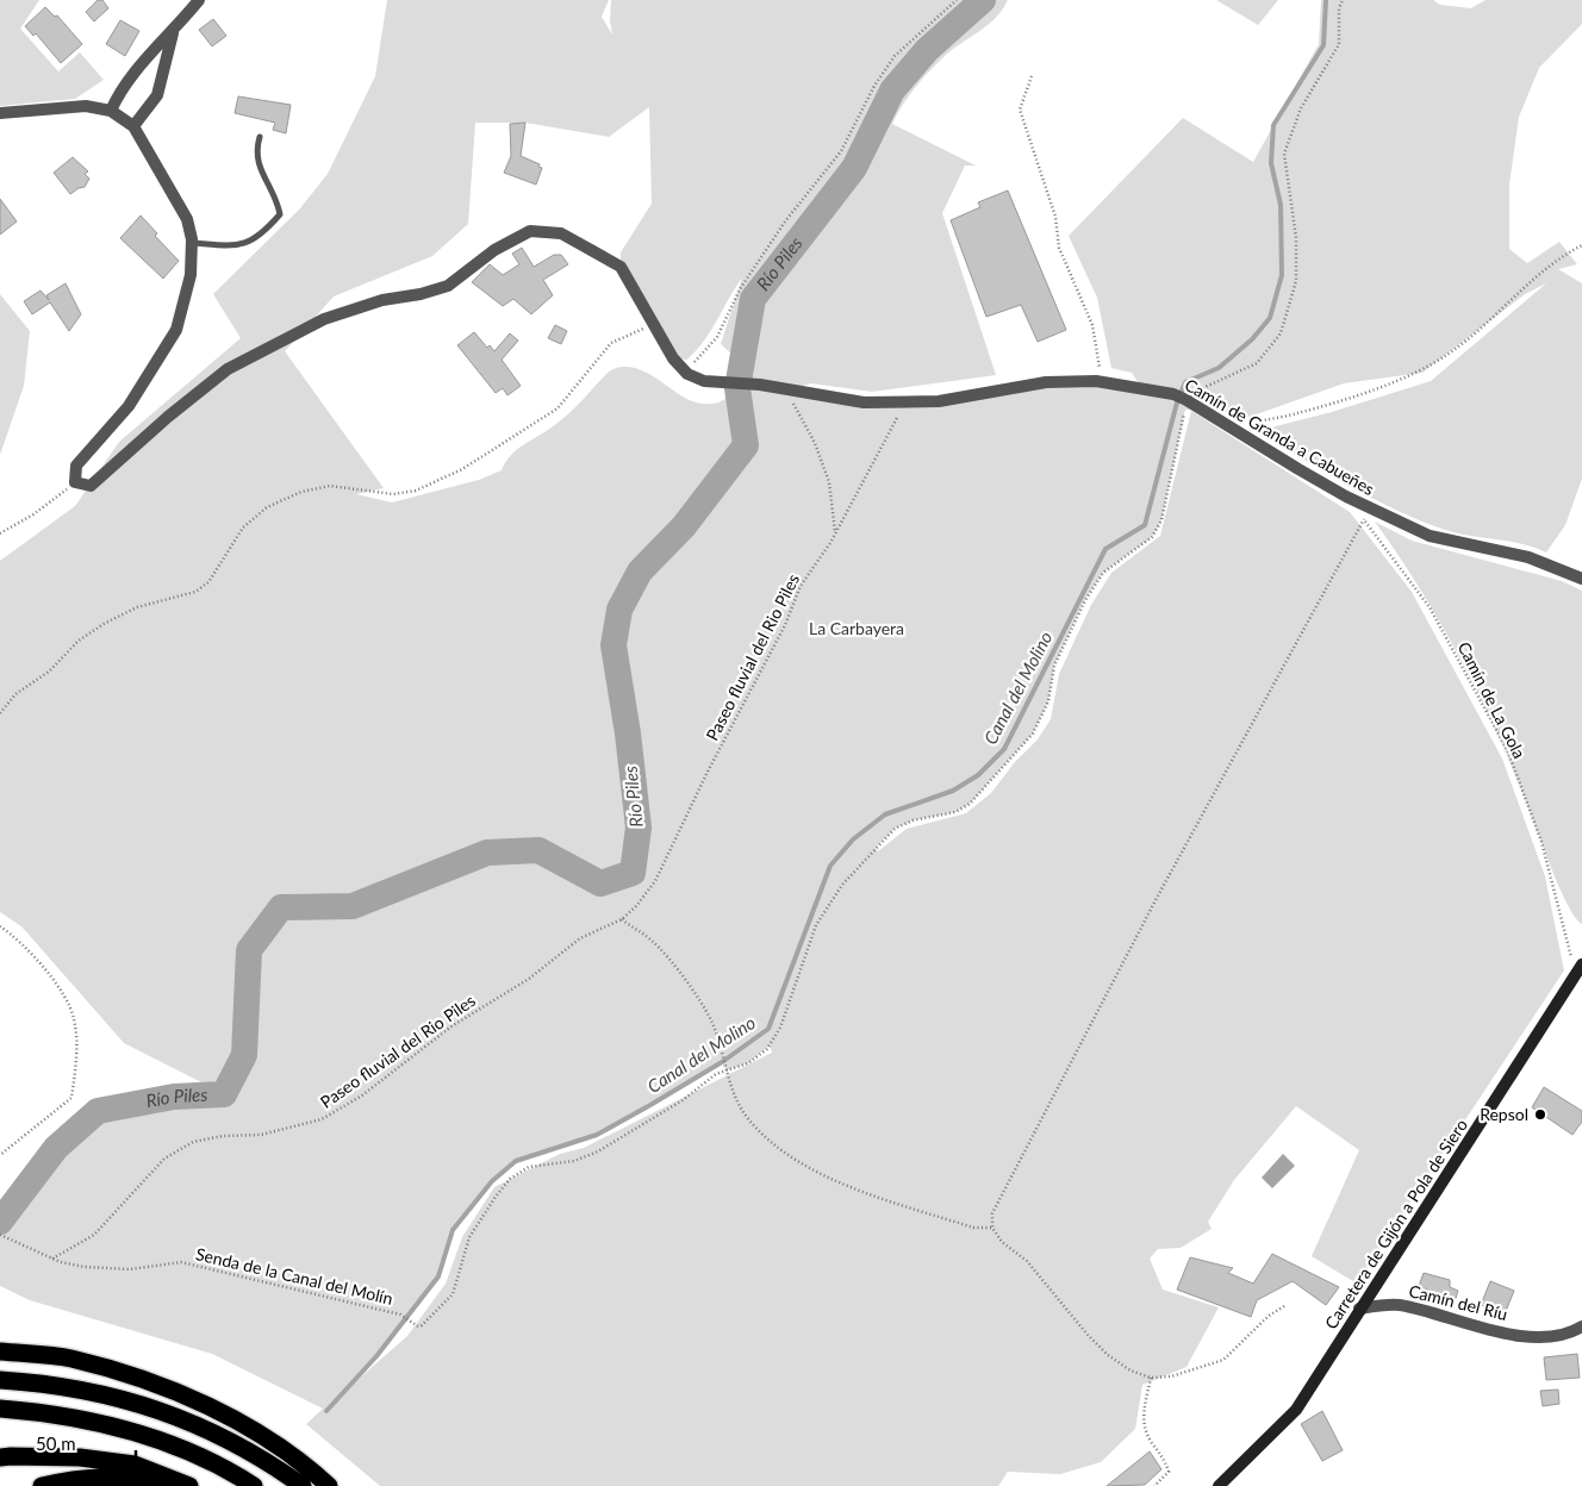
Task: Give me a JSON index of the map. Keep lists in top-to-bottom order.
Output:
{
  "streets": {
    "street": ["Camín de Granda a Cabueñes", "Carretera de Gijón a Pola de Siero", "Camín del Ríu"],
    "path": ["Paseo fluvial del Rio Piles", "Camín de La Gola", "Senda de la Canal del Molín"]
  },
  "crossings": [
    ["Camín de Granda a Cabueñes", "Paseo fluvial del Rio Piles"],
    ["Camín de Granda a Cabueñes", "Senda de la Canal del Molín"],
    ["Paseo fluvial del Rio Piles", "Senda de la Canal del Molín"],
    ["Camín de La Gola", "Carretera de Gijón a Pola de Siero"],
    ["Carretera de Gijón a Pola de Siero", "Camín del Ríu"]
  ],
  "water": ["Río Piles", "Canal del Molino"],
  "parks": ["La Carbayera"],
  "places": ["Repsol"],
  "scale_bar": "50 m"
}
